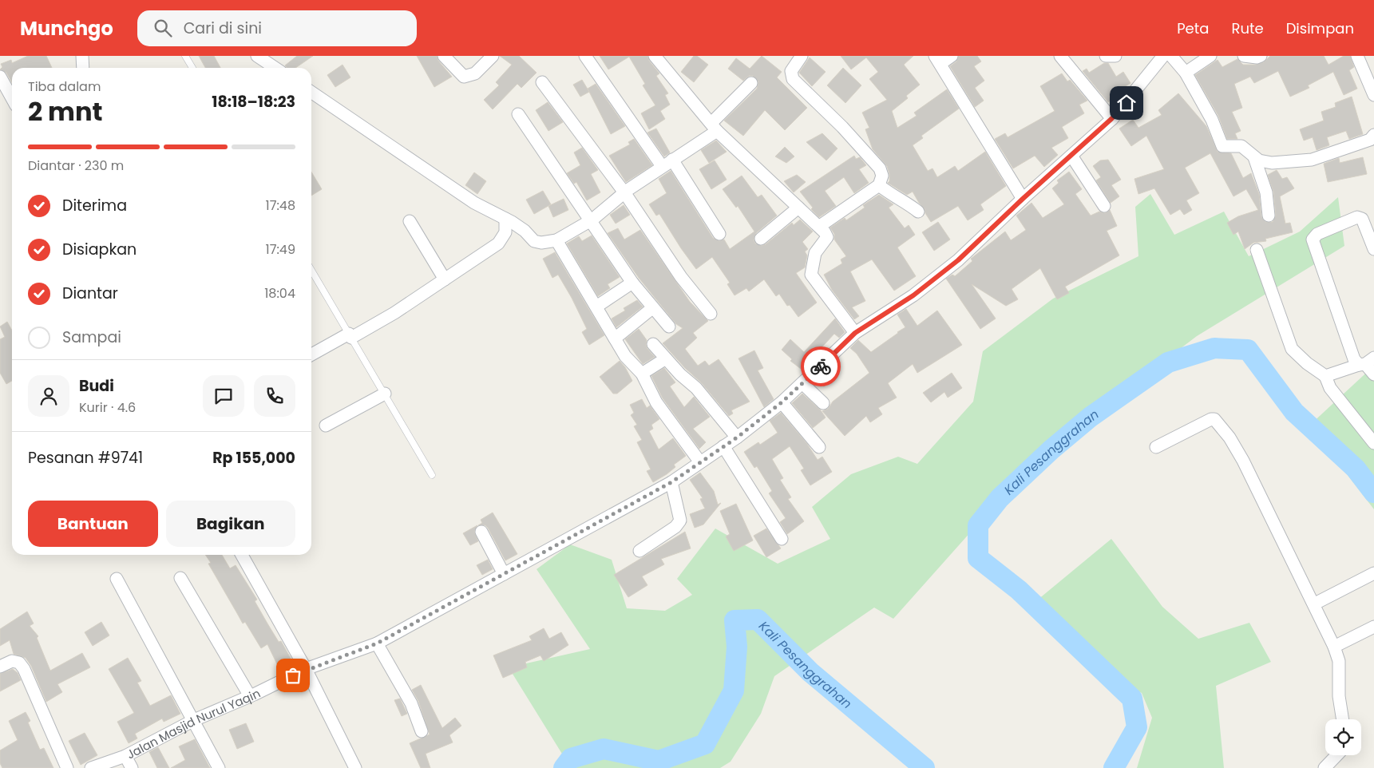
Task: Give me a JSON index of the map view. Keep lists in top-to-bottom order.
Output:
{
  "streets": {
    "street": ["Jalan Masjid Nurul Yaqin"]
  },
  "water": ["Kali Pesanggrahan"],
  "page": {
    "header": "Munchgo",
    "search": "Cari di sini",
    "nav": ["Peta", "Rute", "Disimpan"],
    "heading": ["2 mnt", "Tiba dalam", "18:18–18:23"],
    "panel": [
      "Budi",
      "Kurir · 4.6",
      "Pesanan #9741",
      "Rp 155,000"
    ],
    "bar": "Diantar · 230 m",
    "list": [
      ["Diterima", "17:48"],
      ["Disiapkan", "17:49"],
      ["Diantar", "18:04"],
      "Sampai"
    ],
    "buttons": ["Bantuan", "Bagikan"]
  }
}
